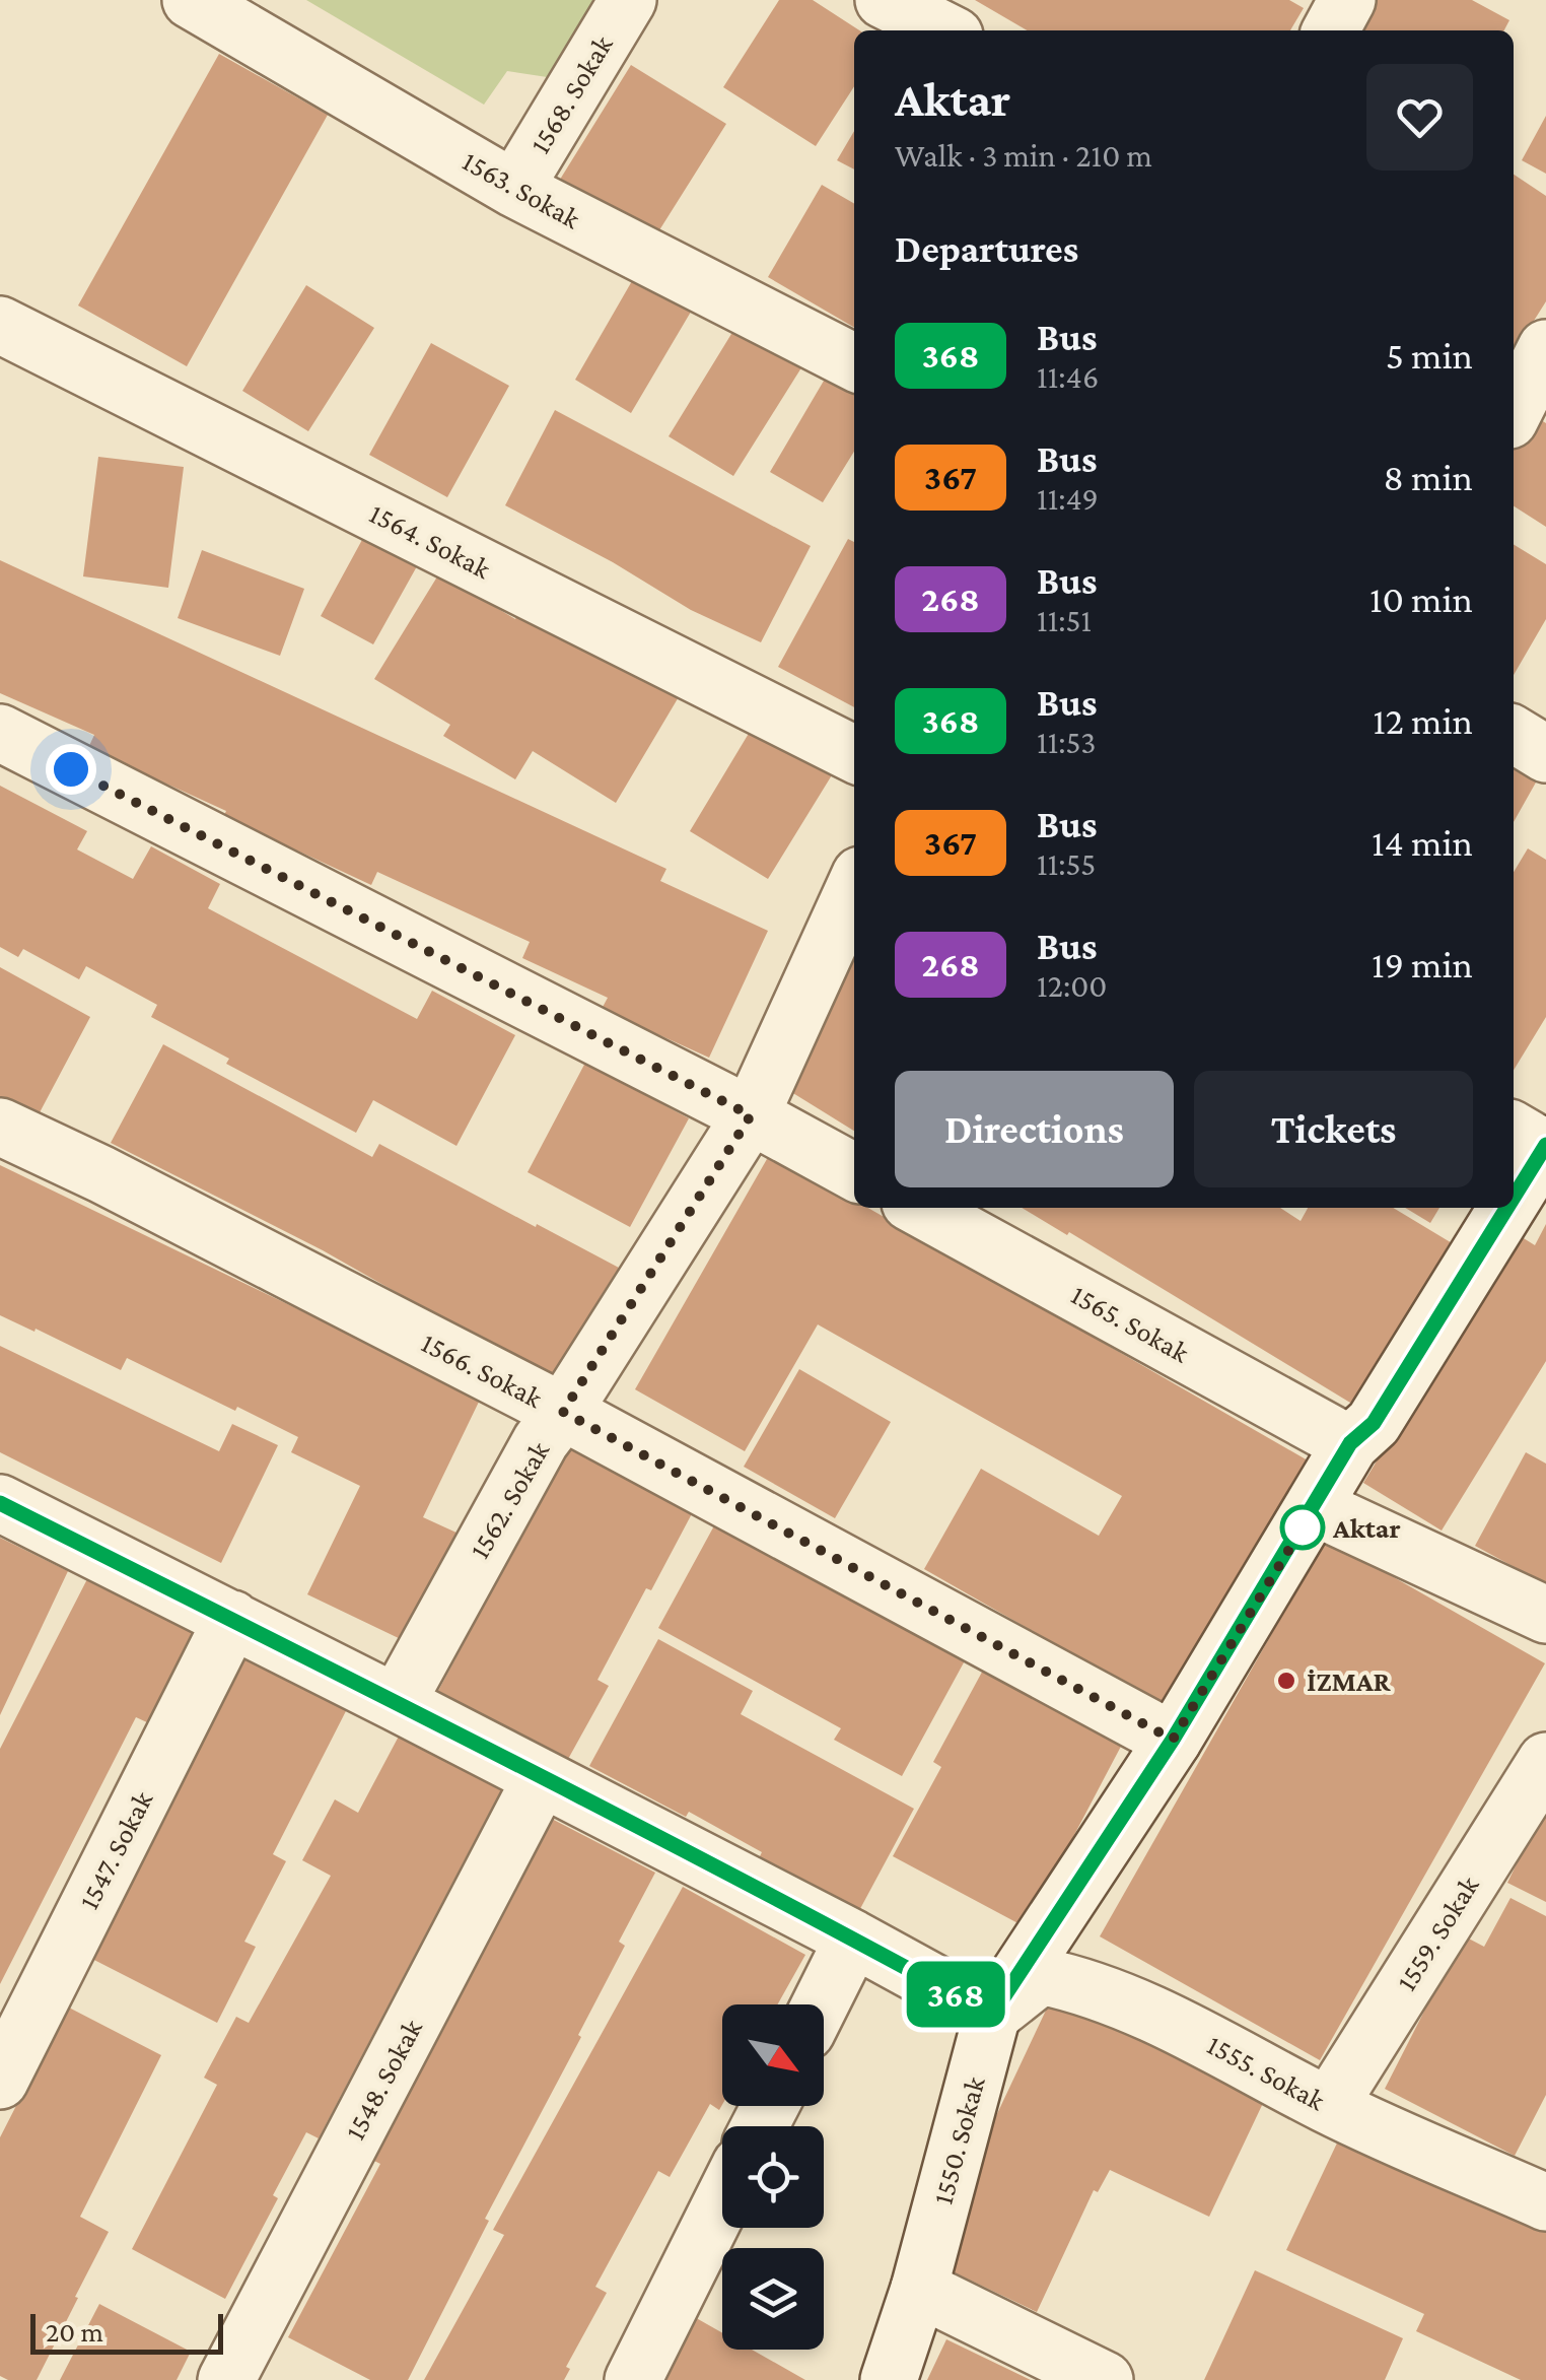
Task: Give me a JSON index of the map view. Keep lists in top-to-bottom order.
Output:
{
  "streets": {
    "street": [
      "1568. Sokak",
      "1563. Sokak",
      "1564. Sokak",
      "1565. Sokak",
      "1566. Sokak",
      "1562. Sokak",
      "1547. Sokak",
      "1559. Sokak",
      "1555. Sokak",
      "1548. Sokak",
      "1550. Sokak"
    ]
  },
  "crossings": [
    ["1568. Sokak", "1563. Sokak"],
    ["1565. Sokak", "1550. Sokak"],
    ["1566. Sokak", "1562. Sokak"],
    ["1566. Sokak", "1550. Sokak"],
    ["1559. Sokak", "1555. Sokak"],
    ["1555. Sokak", "1550. Sokak"]
  ],
  "places": ["Aktar", "İZMAR"],
  "lines": ["bus line 368"],
  "scale_bar": "20 m",
  "north": "bottom right",
  "page": {
    "on_map": "368",
    "heading": [
      ["Aktar", "Walk · 3 min · 210 m"],
      "Departures"
    ],
    "list": [
      {
        "mark": "368",
        "name": "Bus",
        "note": "11:46",
        "value": "5 min"
      },
      {
        "mark": "367",
        "name": "Bus",
        "note": "11:49",
        "value": "8 min"
      },
      {
        "mark": "268",
        "name": "Bus",
        "note": "11:51",
        "value": "10 min"
      },
      {
        "mark": "368",
        "name": "Bus",
        "note": "11:53",
        "value": "12 min"
      },
      {
        "mark": "367",
        "name": "Bus",
        "note": "11:55",
        "value": "14 min"
      },
      {
        "mark": "268",
        "name": "Bus",
        "note": "12:00",
        "value": "19 min"
      }
    ],
    "buttons": ["Directions", "Tickets"],
    "scale": "20 m"
  }
}
